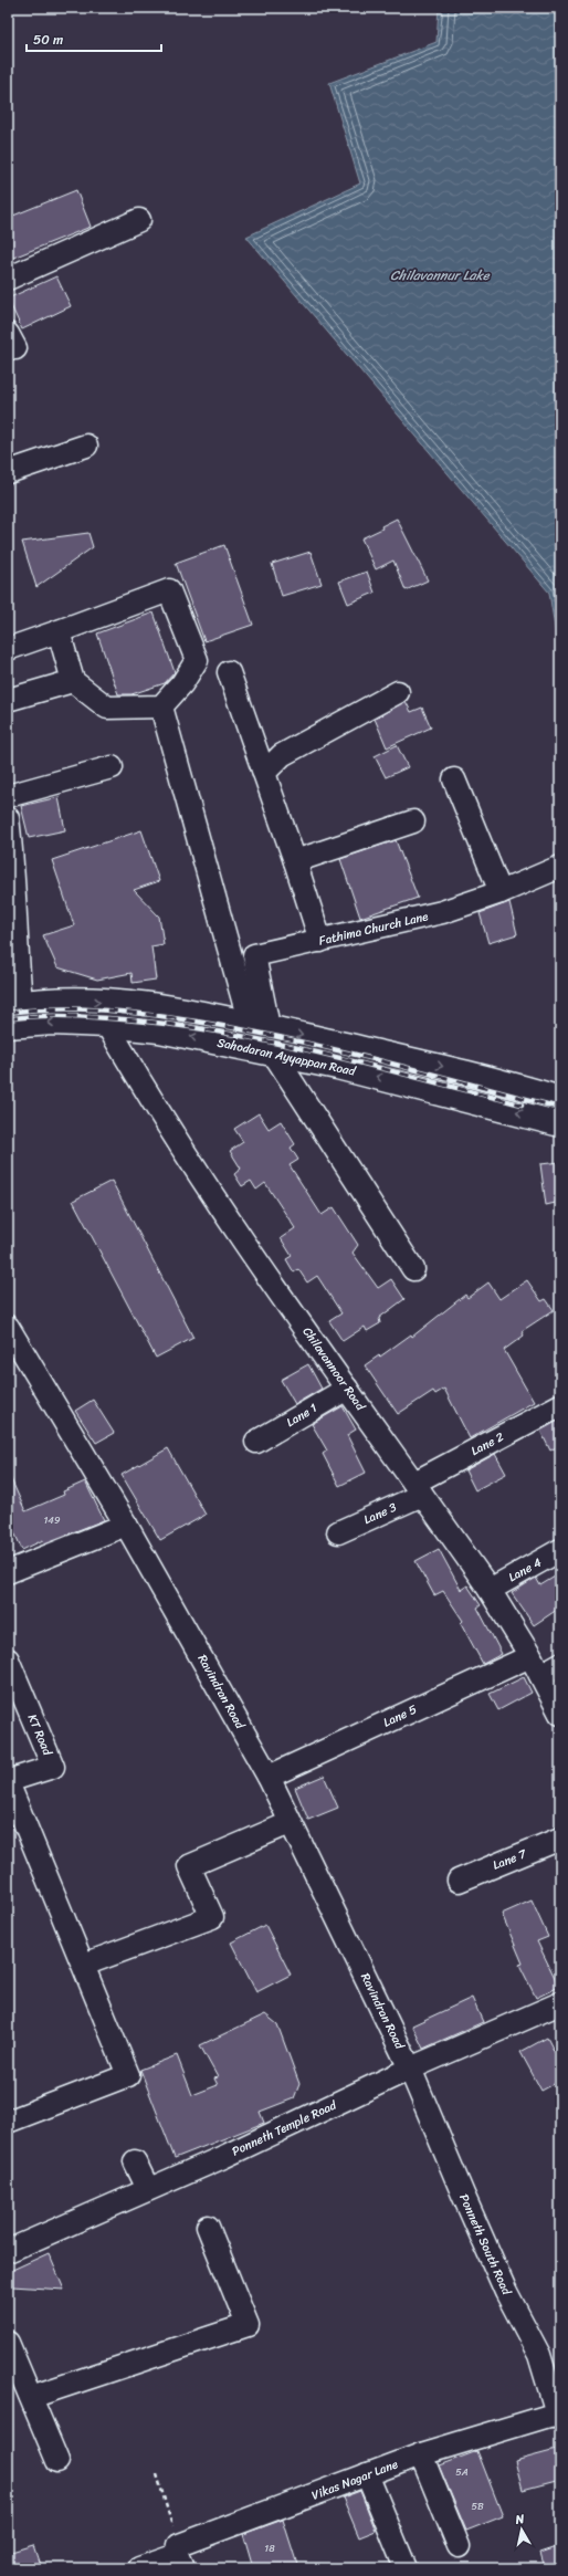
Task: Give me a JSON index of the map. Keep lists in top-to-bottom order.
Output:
{
  "streets": {
    "main road": ["Sahodaran Ayyappan Road"],
    "street": [
      "Fathima Church Lane",
      "Chilavannoor Road",
      "Lane 1",
      "Lane 2",
      "Lane 3",
      "Lane 4",
      "Ravindran Road",
      "Lane 5",
      "KT Road",
      "Lane 7",
      "Ponneth Temple Road",
      "Ponneth South Road",
      "Vikas Nagar Lane"
    ]
  },
  "crossings": [
    ["Fathima Church Lane", "Sahodaran Ayyappan Road"],
    ["Sahodaran Ayyappan Road", "Chilavannoor Road"],
    ["Chilavannoor Road", "Lane 1"],
    ["Chilavannoor Road", "Lane 2"],
    ["Chilavannoor Road", "Lane 3"],
    ["Chilavannoor Road", "Lane 4"],
    ["Chilavannoor Road", "Lane 5"],
    ["Lane 2", "Lane 3"],
    ["Ravindran Road", "Lane 5"],
    ["Ravindran Road", "Ponneth Temple Road"],
    ["Ravindran Road", "Ponneth South Road"],
    ["Ponneth Temple Road", "Ponneth South Road"],
    ["Ponneth South Road", "Vikas Nagar Lane"]
  ],
  "water": ["Chilavannur Lake"],
  "house_numbers": [
    "149",
    "5A",
    "5B",
    "18"
  ],
  "scale_bar": "50 m",
  "north": "top"
}
